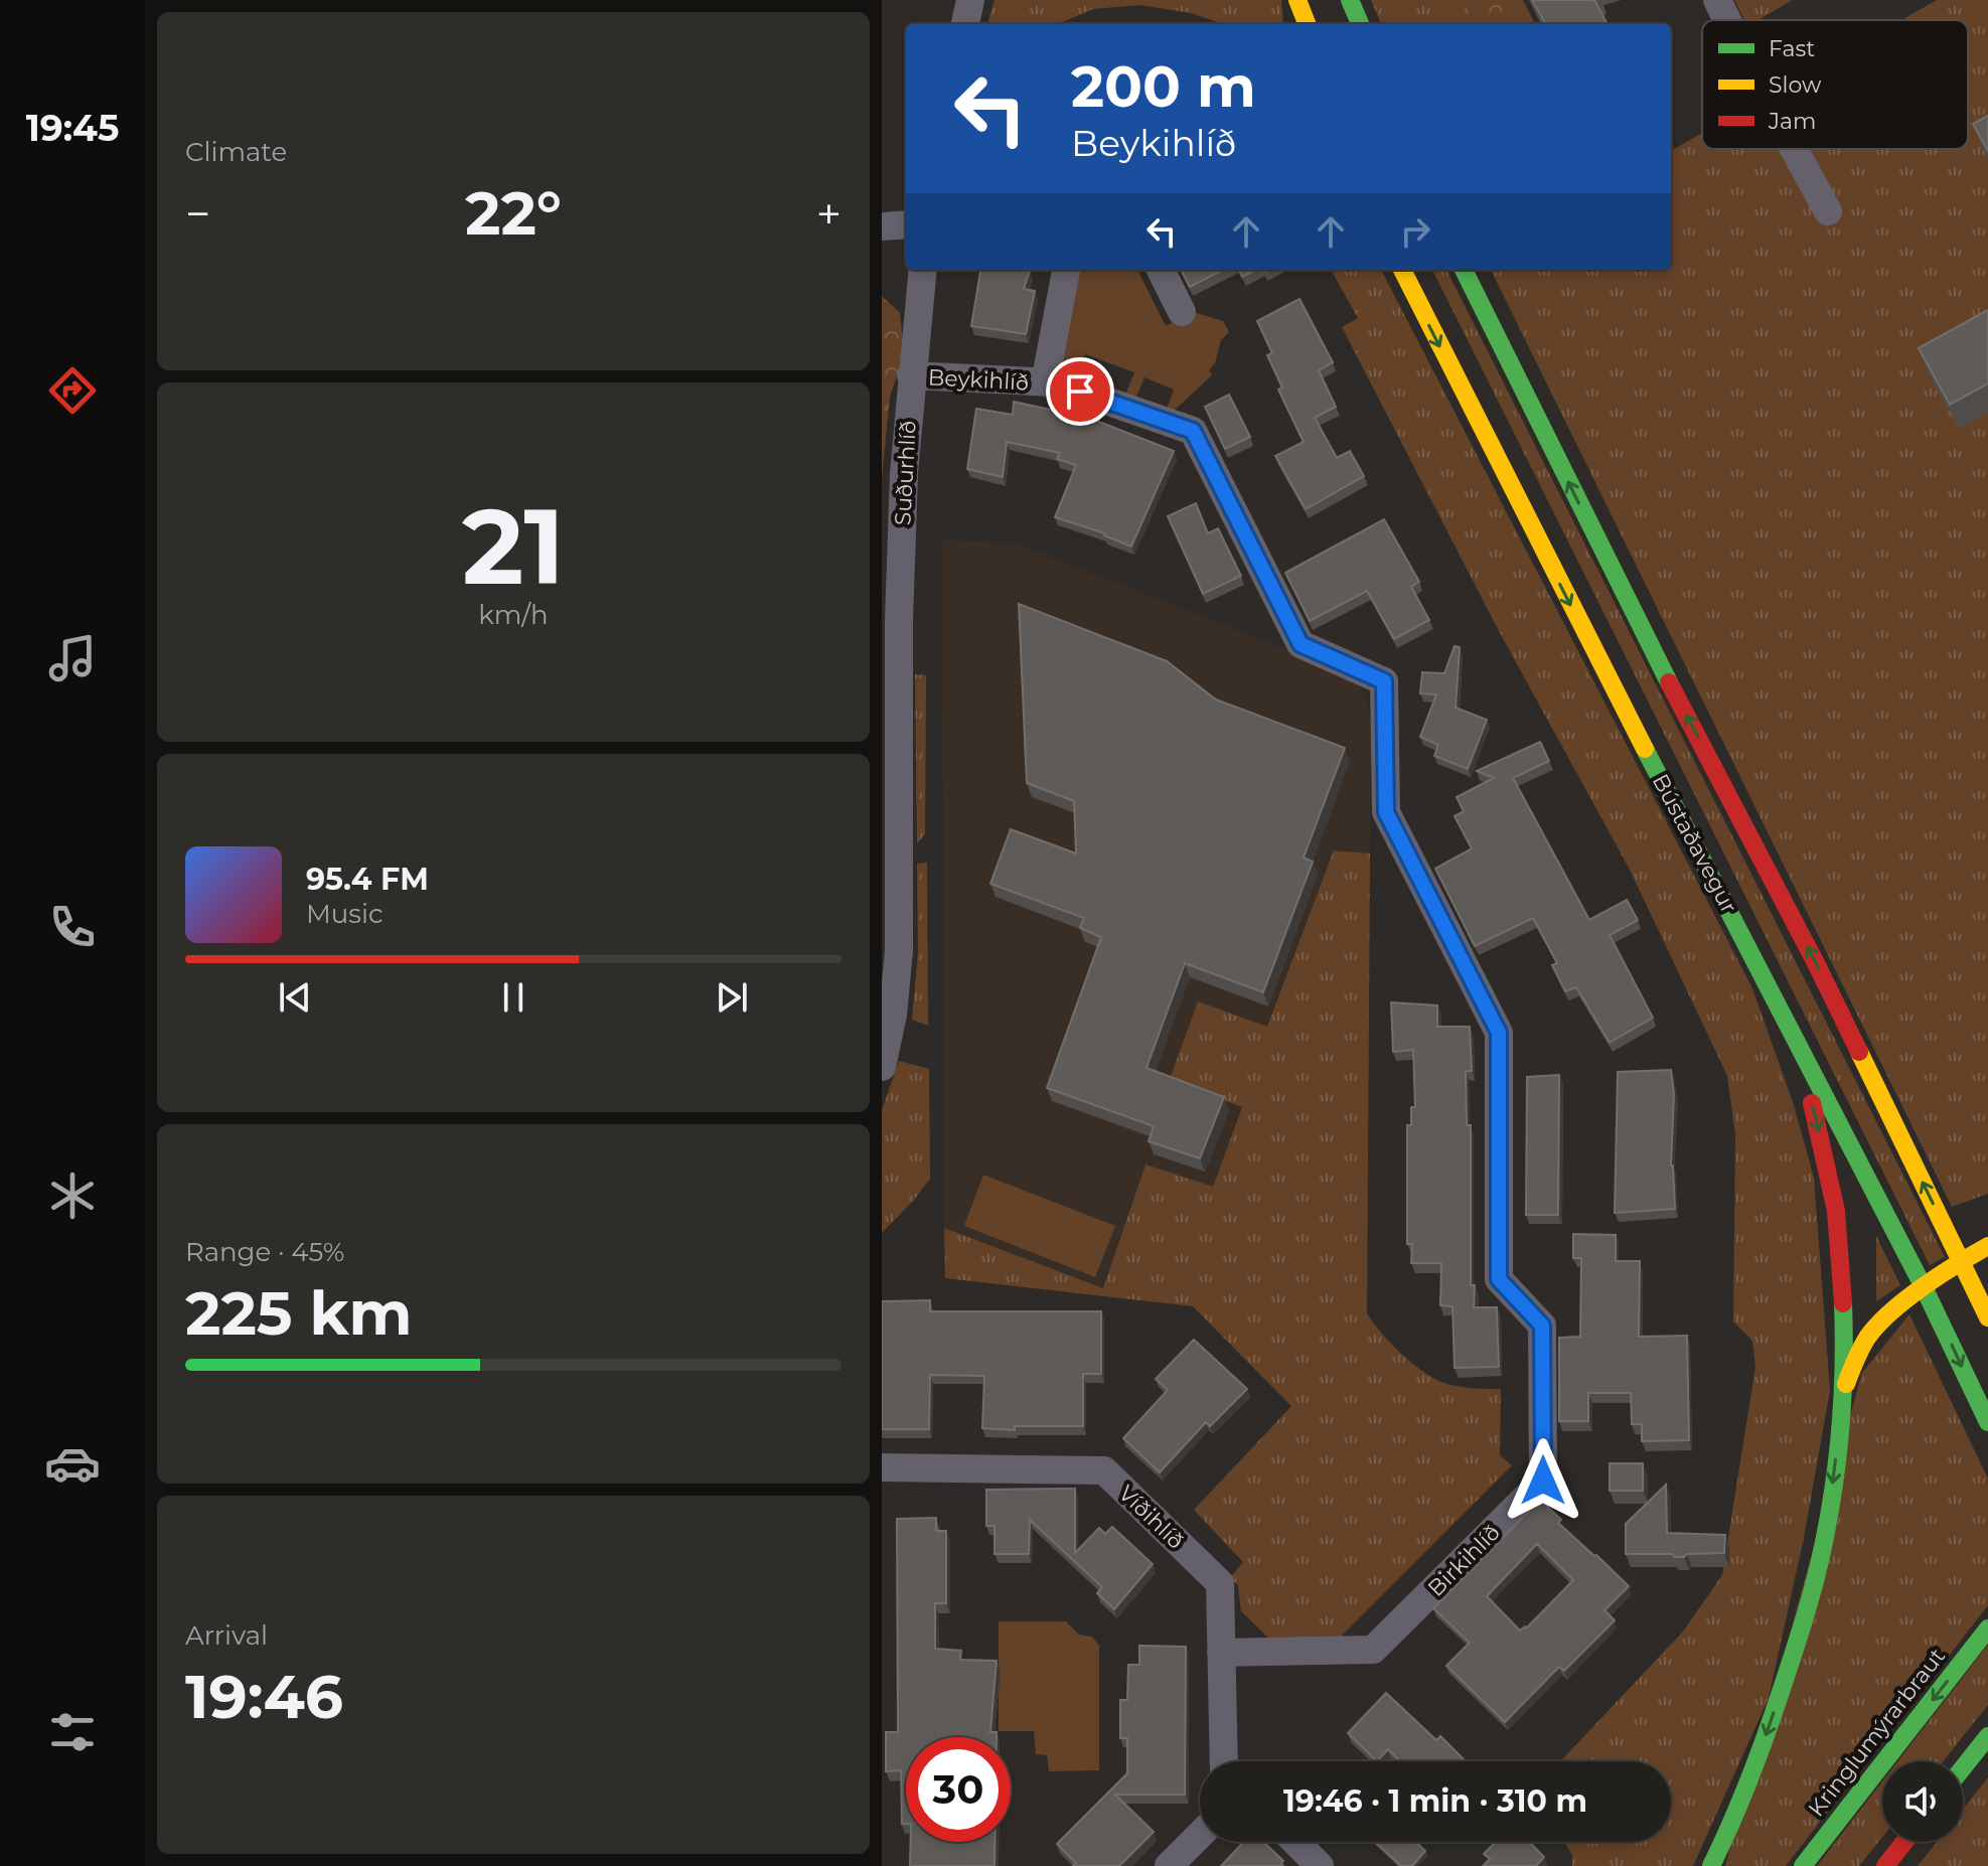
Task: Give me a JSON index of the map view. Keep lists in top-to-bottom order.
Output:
{
  "streets": {
    "main road": ["Bústaðavegur", "Kringlumýrarbraut"],
    "street": [
      "Beykihlíð",
      "Suðurhlíð",
      "Víðihlíð",
      "Birkihlíð"
    ]
  },
  "crossings": [
    ["Beykihlíð", "Suðurhlíð"],
    ["Beykihlíð", "Birkihlíð"],
    ["Víðihlíð", "Birkihlíð"]
  ],
  "legend": ["Fast", "Slow", "Jam"],
  "page": {
    "tabs": "19:45",
    "tile": [
      "Climate",
      ["21", "km/h"],
      ["Range · 45%", "225 km"],
      ["Arrival", "19:46"]
    ],
    "turn": ["200 m", "Beykihlíð"],
    "heat": ["−", "22°", "+"],
    "song": ["95.4 FM", "Music"],
    "limit": "30",
    "trip": "19:46 · 1 min · 310 m"
  }
}
